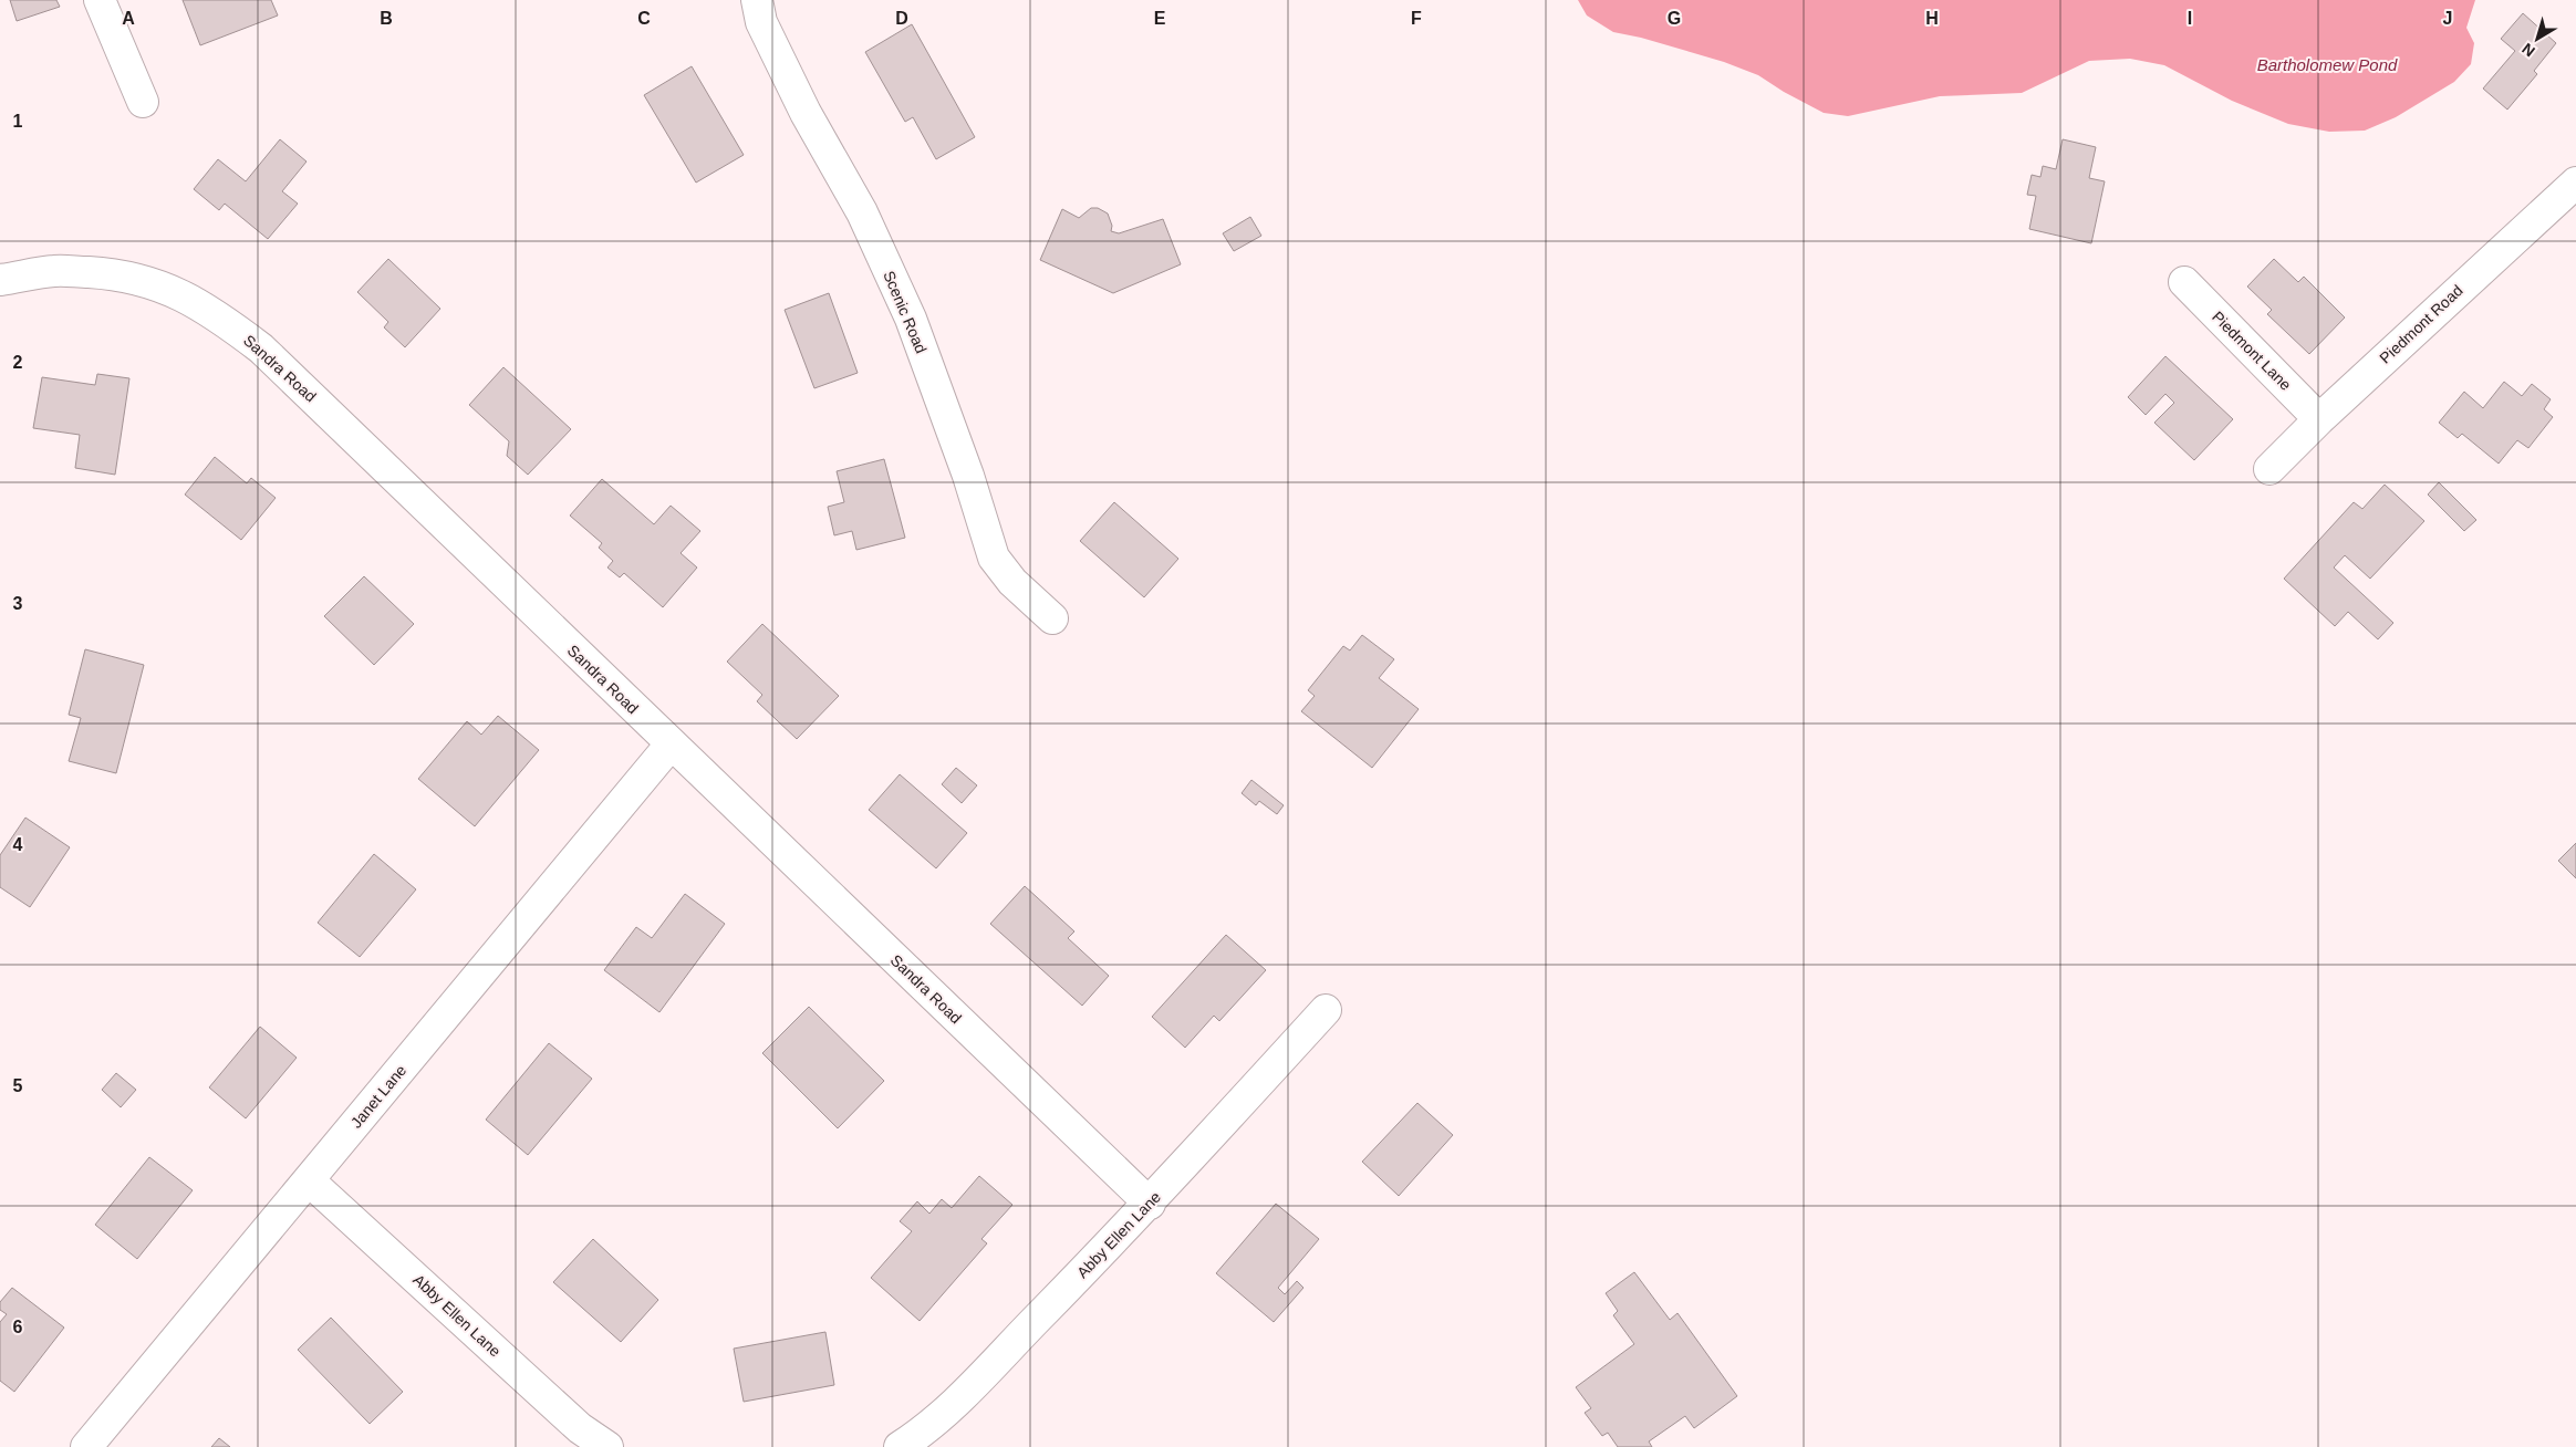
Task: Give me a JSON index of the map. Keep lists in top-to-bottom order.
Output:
{
  "streets": {
    "street": [
      "Scenic Road",
      "Piedmont Road",
      "Piedmont Lane",
      "Sandra Road",
      "Janet Lane",
      "Abby Ellen Lane"
    ]
  },
  "crossings": [
    ["Piedmont Road", "Piedmont Lane"],
    ["Sandra Road", "Janet Lane"],
    ["Sandra Road", "Abby Ellen Lane"],
    ["Janet Lane", "Abby Ellen Lane"]
  ],
  "water": ["Bartholomew Pond"],
  "north": "bottom left",
  "grid": {
    "columns": [
      "A",
      "B",
      "C",
      "D",
      "E",
      "F",
      "G",
      "H",
      "I",
      "J"
    ],
    "rows": [
      "1",
      "2",
      "3",
      "4",
      "5",
      "6"
    ]
  }
}
